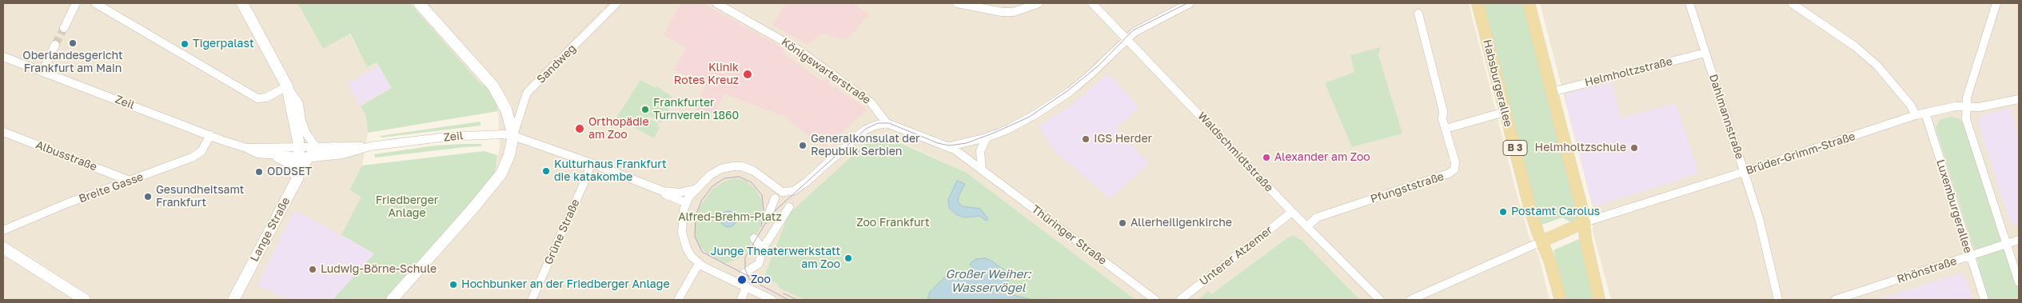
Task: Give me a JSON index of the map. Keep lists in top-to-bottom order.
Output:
{
  "streets": {
    "main road": ["Habsburgerallee", "B 3", "Lange Straße"],
    "street": [
      "Sandweg",
      "Königswarterstraße",
      "Helmholtzstraße",
      "Zeil",
      "Dahlmannstraße",
      "Waldschmidtstraße",
      "Brüder-Grimm-Straße",
      "Albusstraße",
      "Breite Gasse",
      "Pfungststraße",
      "Luxemburgerallee",
      "Grüne Straße",
      "Thüringer Straße",
      "Unterer Atzemer",
      "Rhönstraße"
    ]
  },
  "crossings": [
    ["Sandweg", "Zeil"],
    ["Königswarterstraße", "Thüringer Straße"],
    ["Helmholtzstraße", "Dahlmannstraße"],
    ["Zeil", "Breite Gasse"],
    ["Zeil", "Lange Straße"],
    ["Zeil", "Grüne Straße"],
    ["Dahlmannstraße", "Brüder-Grimm-Straße"],
    ["Waldschmidtstraße", "Pfungststraße"],
    ["Waldschmidtstraße", "Unterer Atzemer"],
    ["Brüder-Grimm-Straße", "Luxemburgerallee"],
    ["Albusstraße", "Breite Gasse"],
    ["Luxemburgerallee", "Rhönstraße"]
  ],
  "water": ["Großer Weiher: Wasservögel"],
  "parks": ["Friedberger Anlage", "Alfred-Brehm-Platz", "Zoo Frankfurt"],
  "places": [
    "Oberlandesgericht Frankfurt am Main",
    "Tigerpalast",
    "Klinik Rotes Kreuz",
    "Frankfurter Turnverein 1860",
    "Orthopädie am Zoo",
    "IGS Herder",
    "Generalkonsulat der Republik Serbien",
    "Helmholtzschule",
    "Alexander am Zoo",
    "Kulturhaus Frankfurt die katakombe",
    "ODDSET",
    "Gesundheitsamt Frankfurt",
    "Postamt Carolus",
    "Allerheiligenkirche",
    "Junge Theaterwerkstatt am Zoo",
    "Ludwig-Börne-Schule",
    "Zoo",
    "Hochbunker an der Friedberger Anlage"
  ]
}
